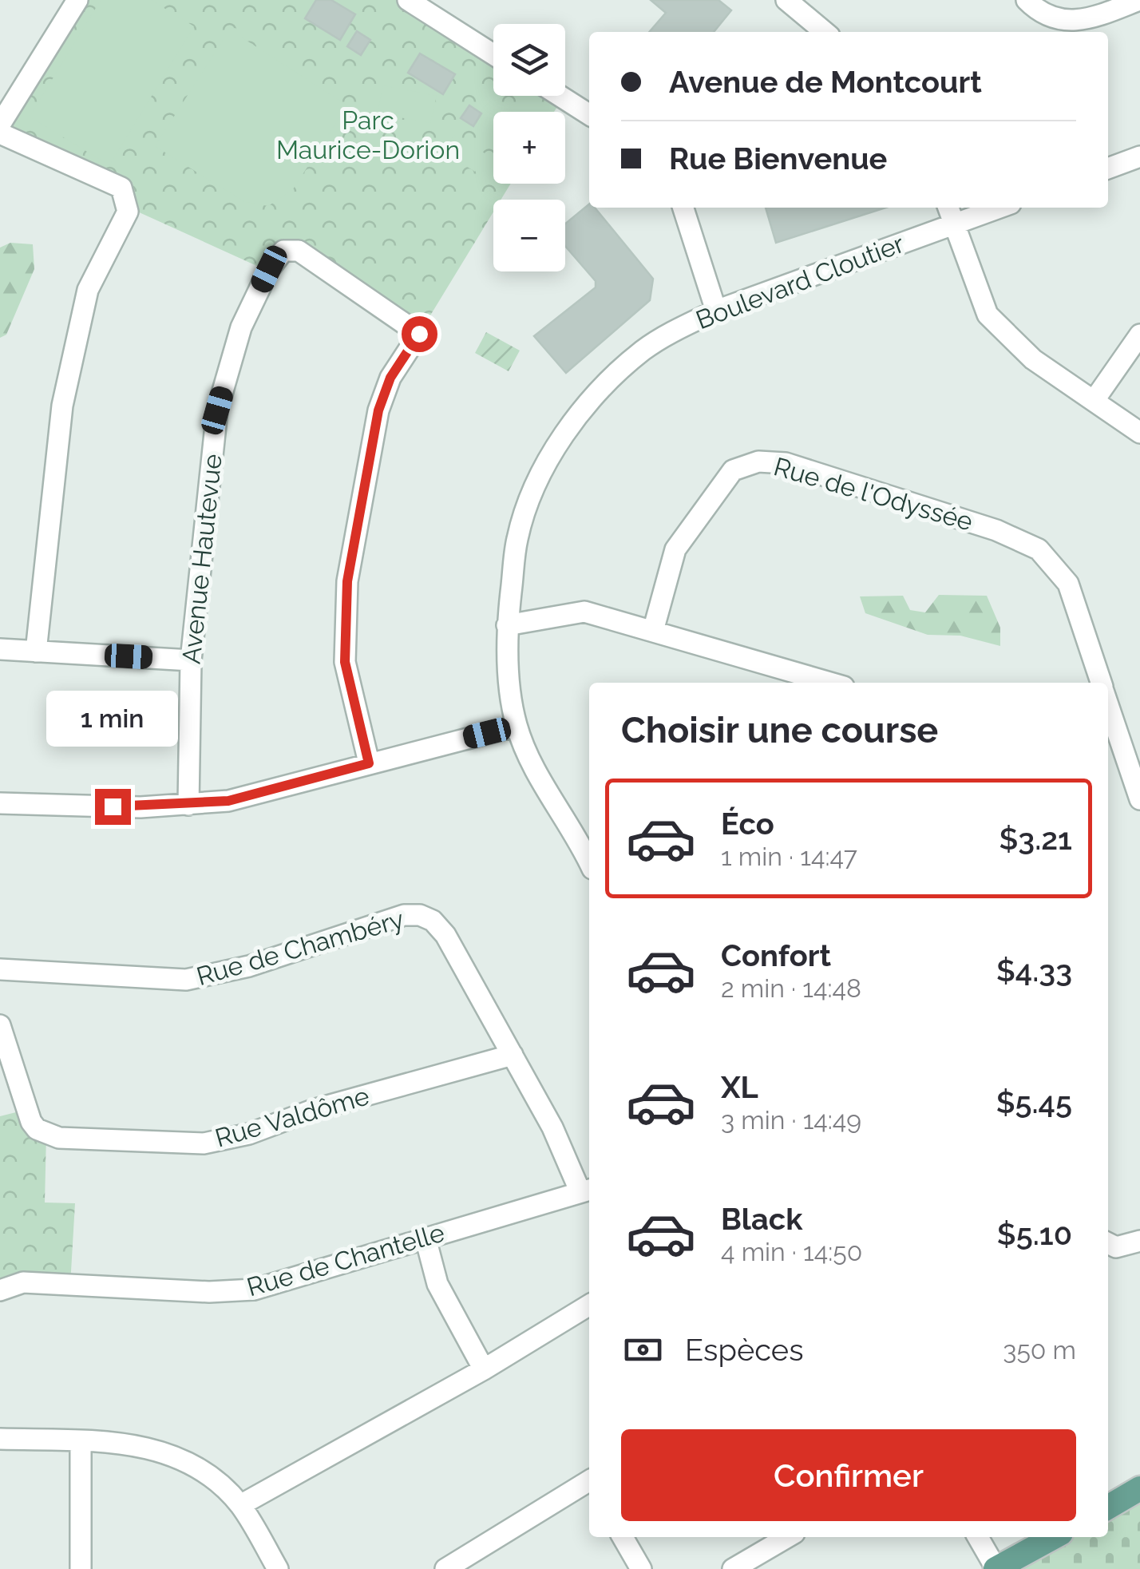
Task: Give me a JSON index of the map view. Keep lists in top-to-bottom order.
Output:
{
  "streets": {
    "street": [
      "Boulevard Cloutier",
      "Rue de l'Odyssée",
      "Avenue Hautevue",
      "Rue de Chambéry",
      "Rue Valdôme",
      "Rue de Chantelle"
    ]
  },
  "crossings": [
    ["Rue de Chambéry", "Rue Valdôme"],
    ["Rue de Chambéry", "Rue de Chantelle"]
  ],
  "parks": ["Parc Maurice-Dorion"],
  "page": {
    "map_buttons": ["+", "−"],
    "banner": ["Avenue de Montcourt", "Rue Bienvenue"],
    "heading": "Choisir une course",
    "bubble": "1 min",
    "list": [
      {
        "name": "Éco",
        "note": "1 min · 14:47",
        "value": "$3.21"
      },
      {
        "name": "Confort",
        "note": "2 min · 14:48",
        "value": "$4.33"
      },
      {
        "name": "XL",
        "note": "3 min · 14:49",
        "value": "$5.45"
      },
      {
        "name": "Black",
        "note": "4 min · 14:50",
        "value": "$5.10"
      }
    ],
    "pay": ["Espèces", "350 m"],
    "buttons": "Confirmer"
  }
}
